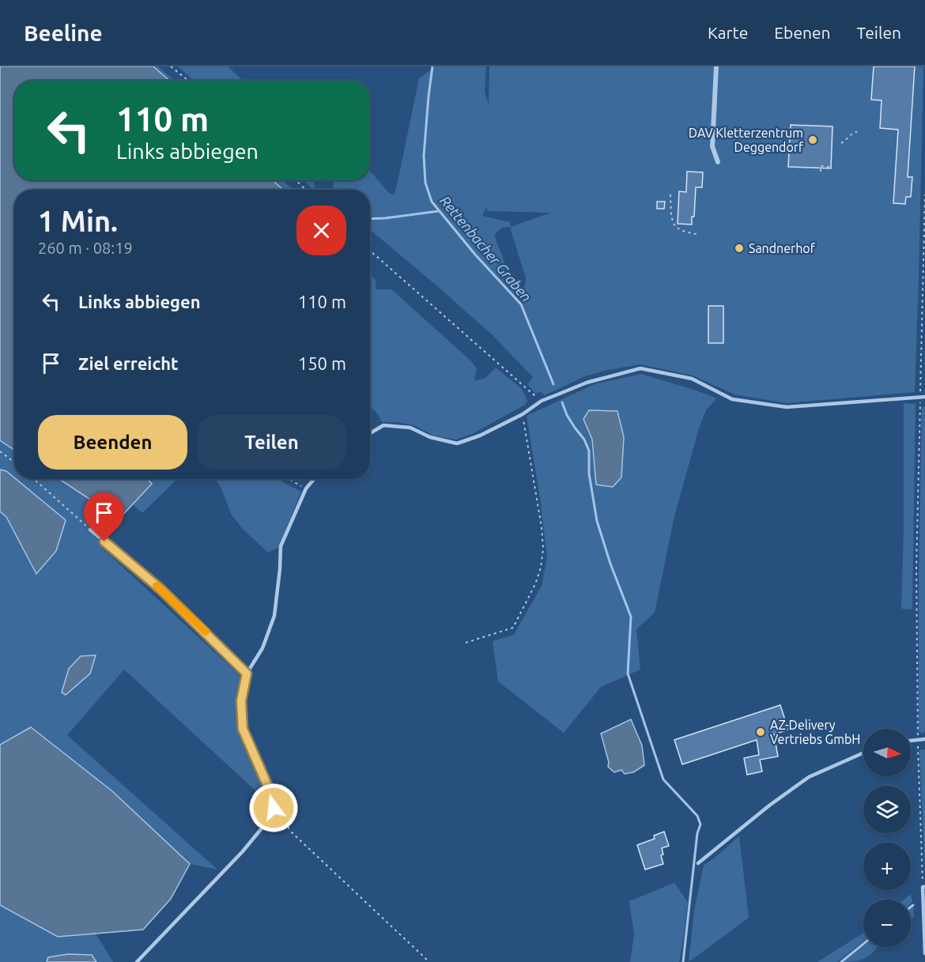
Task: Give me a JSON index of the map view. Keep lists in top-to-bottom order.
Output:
{
  "water": ["Rettenbacher Graben"],
  "places": ["DAV Kletterzentrum Deggendorf", "Sandnerhof", "AZ-Delivery Vertriebs GmbH"],
  "north": "right",
  "page": {
    "header": "Beeline",
    "nav": ["Karte", "Ebenen", "Teilen"],
    "turn": ["110 m", "Links abbiegen"],
    "heading": ["1 Min.", "260 m · 08:19"],
    "list": [
      {
        "name": "Links abbiegen",
        "value": "110 m"
      },
      {
        "name": "Ziel erreicht",
        "value": "150 m"
      }
    ],
    "buttons": ["Beenden", "Teilen"],
    "map_buttons": ["+", "−"]
  }
}
